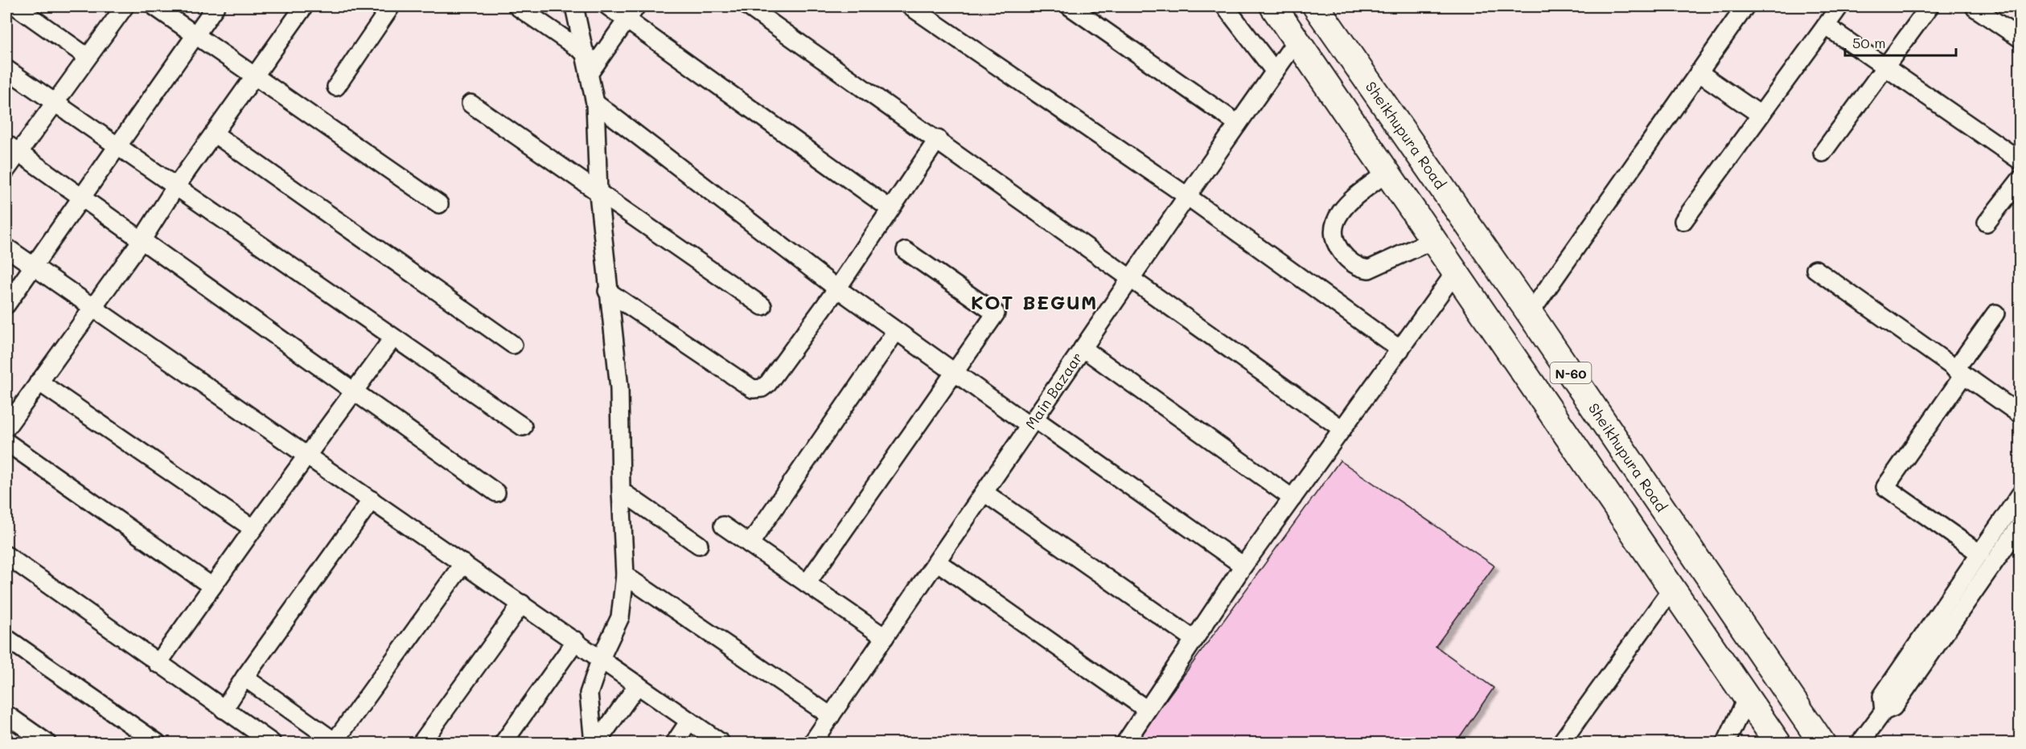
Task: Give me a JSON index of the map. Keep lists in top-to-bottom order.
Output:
{
  "streets": {
    "highway": ["Sheikhupura Road", "N-60"],
    "street": ["Main Bazaar"]
  },
  "crossings": [
    ["N-60", "Main Bazaar"]
  ],
  "districts": ["KOT BEGUM"],
  "scale_bar": "50 m"
}
